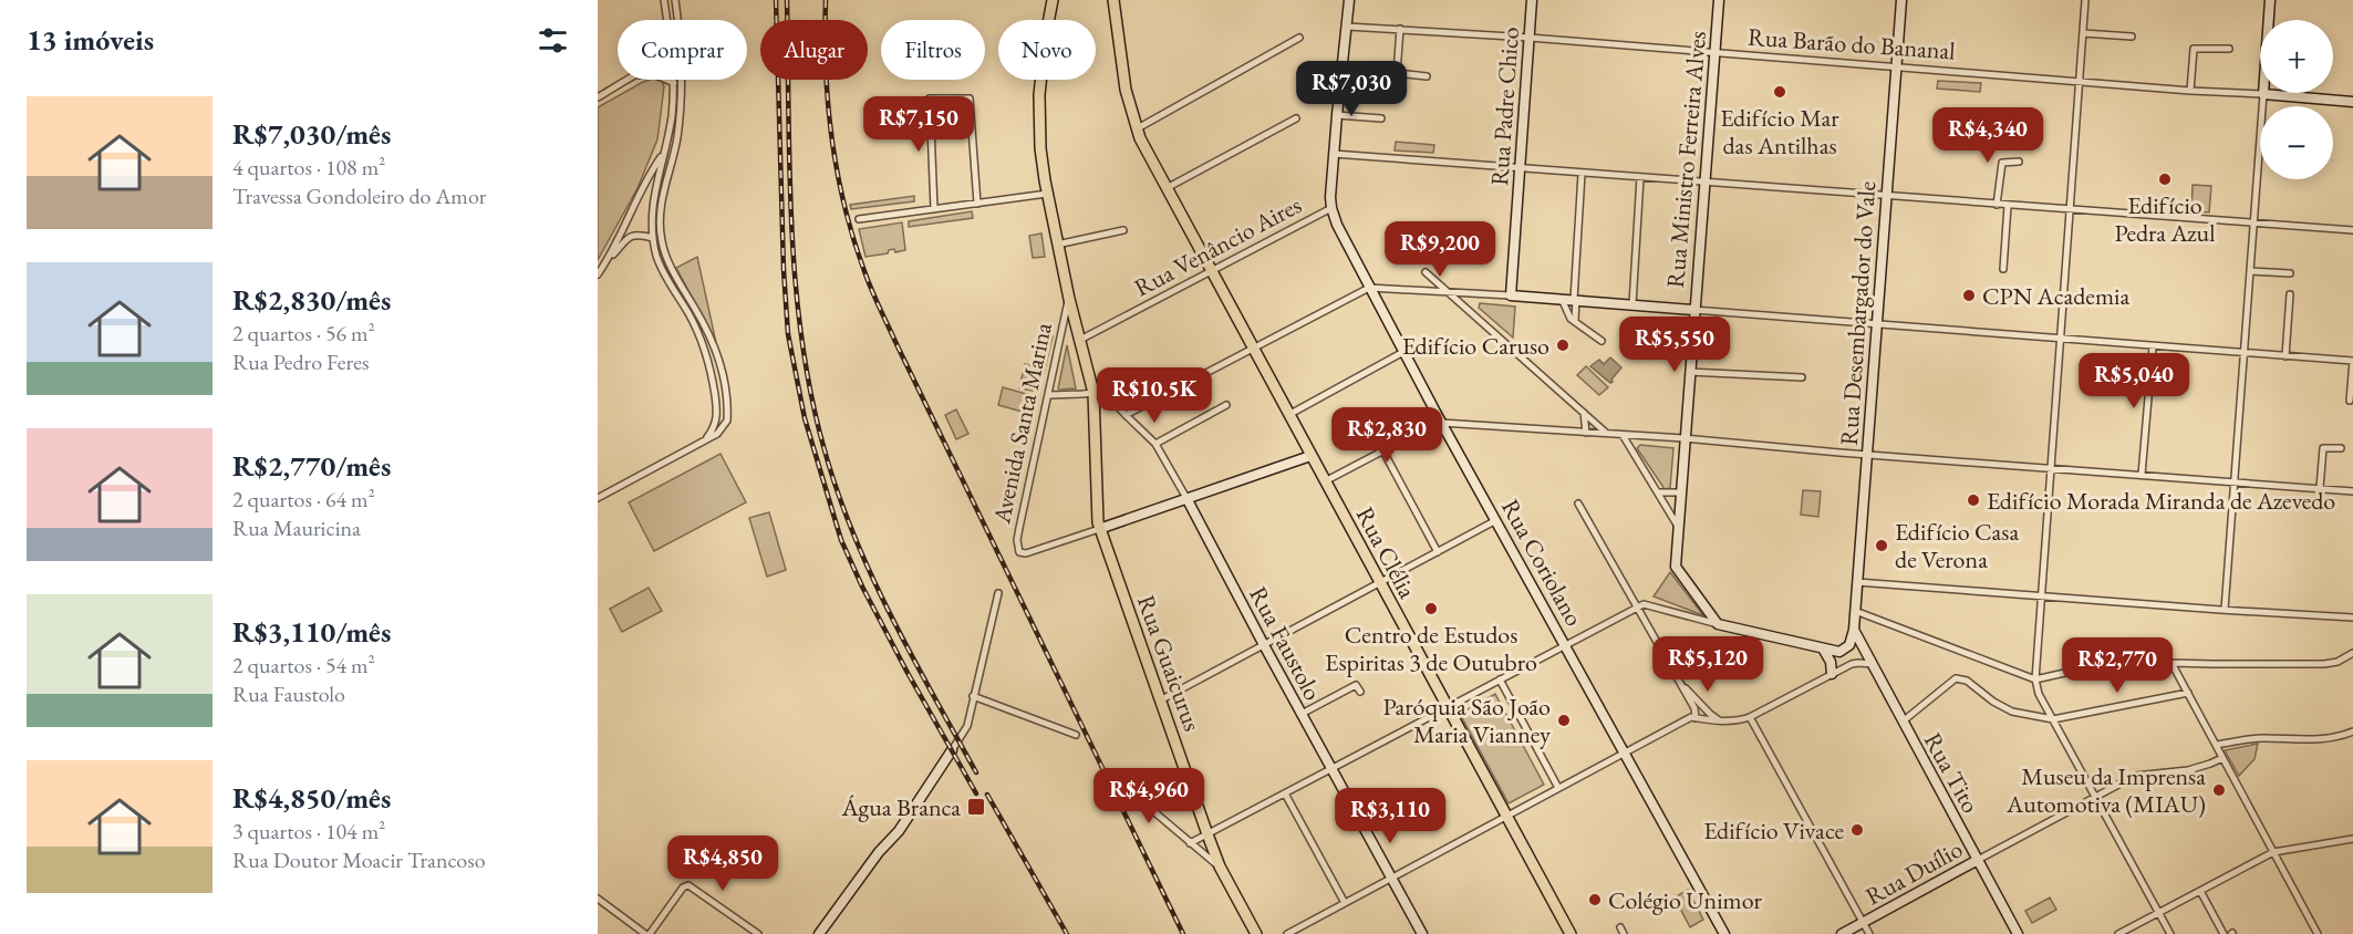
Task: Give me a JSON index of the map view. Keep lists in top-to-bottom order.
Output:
{
  "streets": {
    "main road": ["Rua Clélia", "Rua Guaicurus"],
    "street": [
      "Rua Barão do Bananal",
      "Rua Padre Chico",
      "Rua Ministro Ferreira Alves",
      "Rua Venâncio Aires",
      "Rua Desembargador do Vale",
      "Avenida Santa Marina",
      "Rua Coriolano",
      "Rua Faustolo",
      "Rua Tito",
      "Rua Duílio"
    ]
  },
  "crossings": [
    ["Rua Barão do Bananal", "Rua Padre Chico"],
    ["Rua Barão do Bananal", "Rua Ministro Ferreira Alves"],
    ["Rua Barão do Bananal", "Rua Venâncio Aires"],
    ["Rua Barão do Bananal", "Rua Desembargador do Vale"],
    ["Rua Venâncio Aires", "Rua Clélia"],
    ["Rua Venâncio Aires", "Rua Coriolano"],
    ["Rua Venâncio Aires", "Rua Guaicurus"],
    ["Rua Desembargador do Vale", "Rua Tito"],
    ["Avenida Santa Marina", "Rua Guaicurus"],
    ["Rua Faustolo", "Rua Guaicurus"],
    ["Rua Tito", "Rua Duílio"]
  ],
  "places": {
    "other": [
      "Edifício Mar das Antilhas",
      "Edifício Pedra Azul",
      "CPN Academia",
      "Edifício Caruso",
      "Edifício Morada Miranda de Azevedo",
      "Edifício Casa de Verona",
      "Centro de Estudos Espiritas 3 de Outubro",
      "Paróquia São João Maria Vianney",
      "Museu da Imprensa Automotiva (MIAU)",
      "Edifício Vivace",
      "Colégio Unimor"
    ],
    "transit": ["Água Branca"]
  },
  "page": {
    "heading": "13 imóveis",
    "map_buttons": ["+", "−"],
    "chip": [
      "Comprar",
      "Alugar",
      "Filtros",
      "Novo"
    ],
    "price": [
      "R$7,030",
      "R$7,150",
      "R$4,340",
      "R$9,200",
      "R$5,550",
      "R$5,040",
      "R$10.5K",
      "R$2,830",
      "R$5,120",
      "R$2,770",
      "R$4,960",
      "R$3,110",
      "R$4,850"
    ],
    "list": [
      {
        "name": "R$7,030/mês",
        "note": "4 quartos · 108 m² · Travessa Gondoleiro do Amor"
      },
      {
        "name": "R$2,830/mês",
        "note": "2 quartos · 56 m² · Rua Pedro Feres"
      },
      {
        "name": "R$2,770/mês",
        "note": "2 quartos · 64 m² · Rua Mauricina"
      },
      {
        "name": "R$3,110/mês",
        "note": "2 quartos · 54 m² · Rua Faustolo"
      },
      {
        "name": "R$4,850/mês",
        "note": "3 quartos · 104 m² · Rua Doutor Moacir Trancoso"
      }
    ]
  }
}
